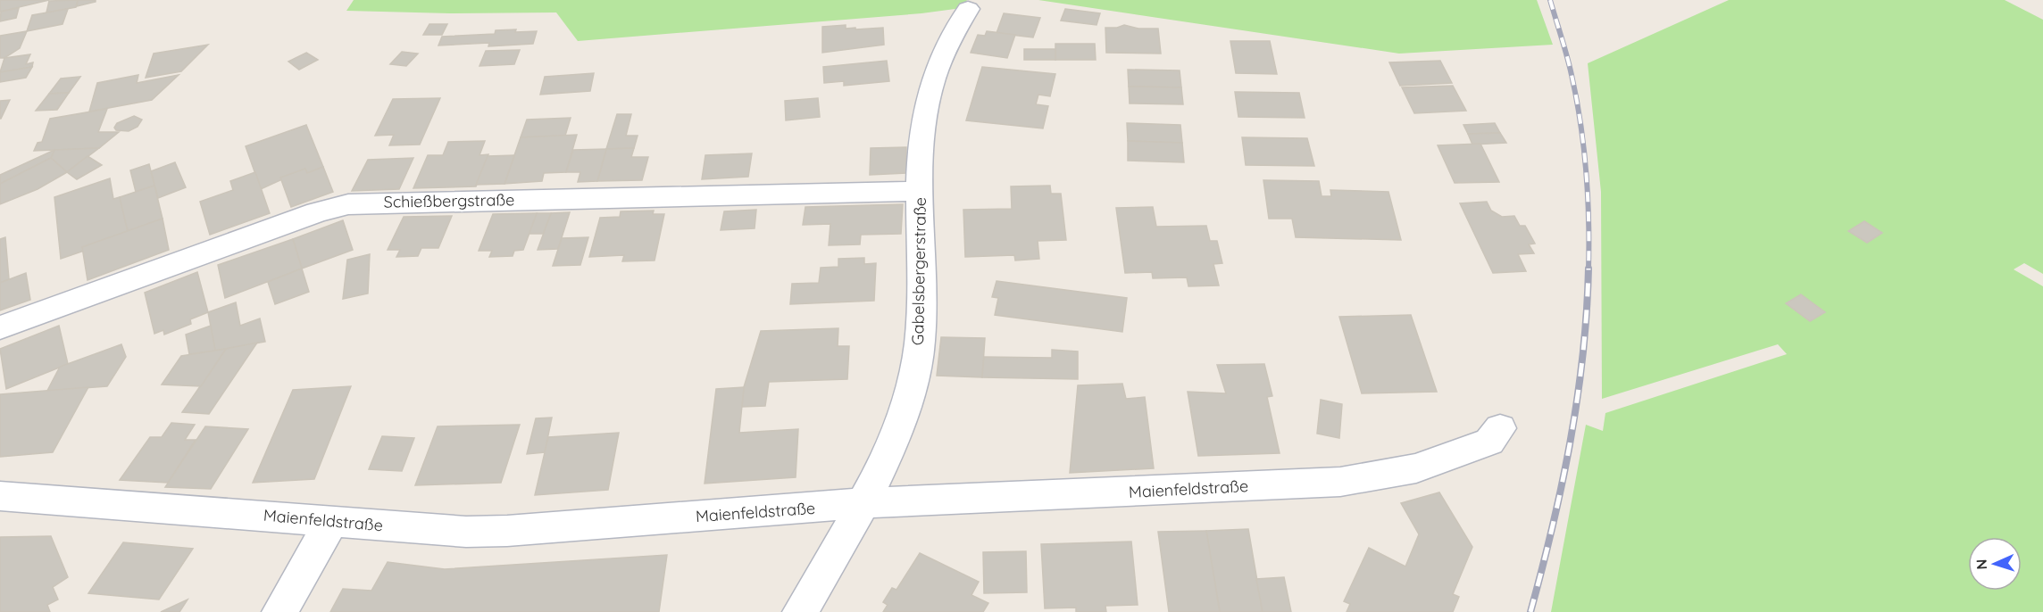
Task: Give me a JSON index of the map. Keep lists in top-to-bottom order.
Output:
{
  "streets": {
    "street": ["Schießbergstraße", "Gabelsbergerstraße", "Maienfeldstraße"]
  },
  "crossings": [
    ["Schießbergstraße", "Gabelsbergerstraße"],
    ["Gabelsbergerstraße", "Maienfeldstraße"]
  ],
  "north": "left"
}
